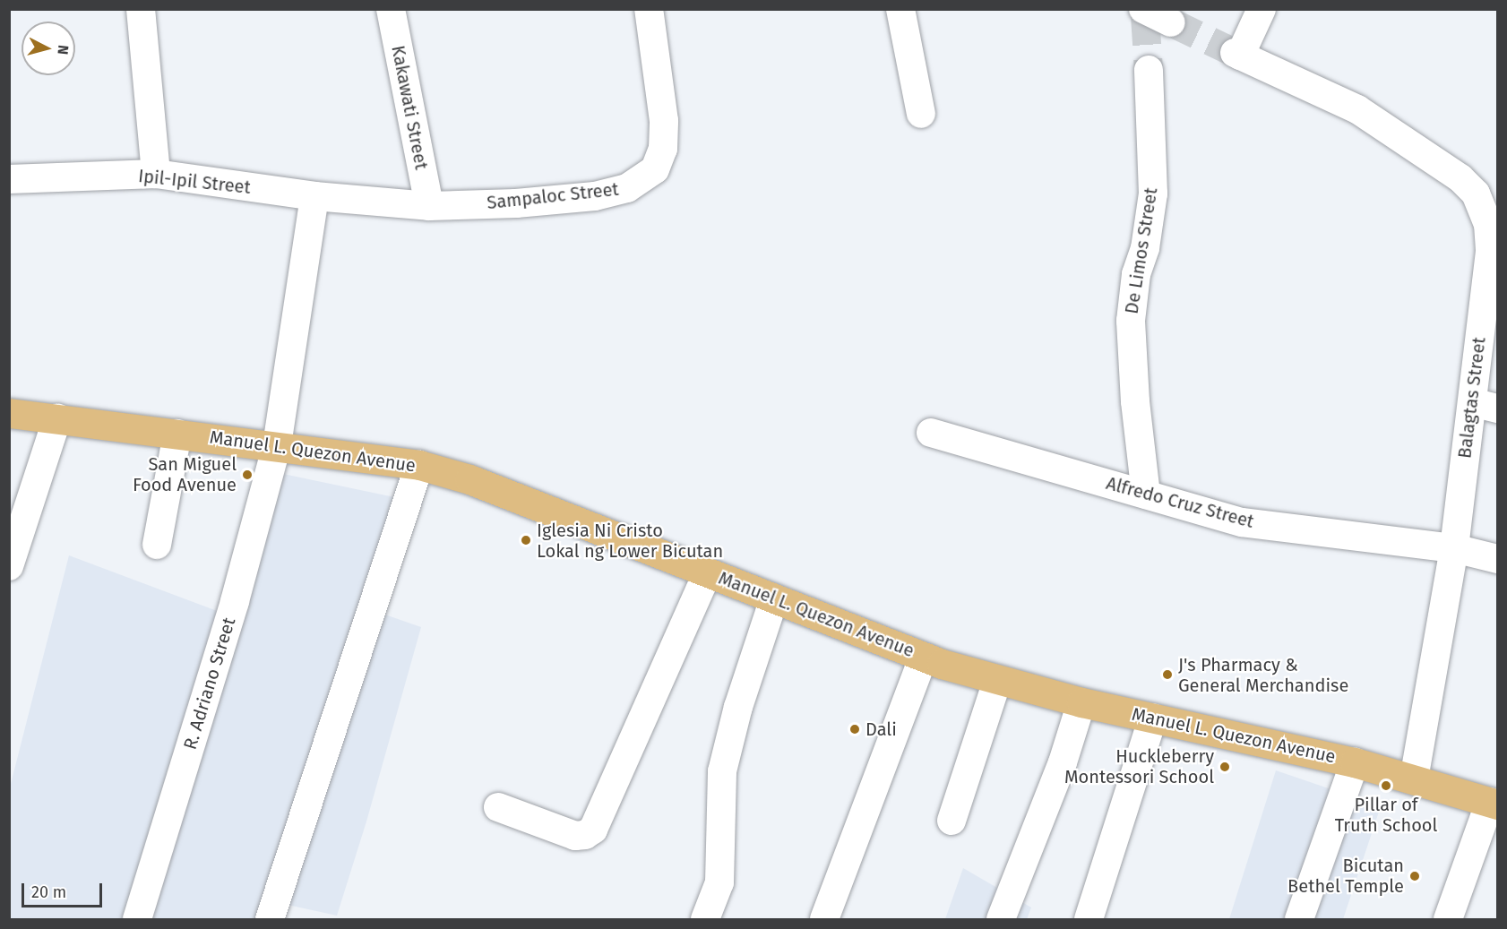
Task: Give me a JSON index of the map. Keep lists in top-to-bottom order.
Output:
{
  "streets": {
    "main road": ["Manuel L. Quezon Avenue"],
    "street": [
      "Kakawati Street",
      "Ipil-Ipil Street",
      "Sampaloc Street",
      "De Limos Street",
      "Balagtas Street",
      "Alfredo Cruz Street",
      "R. Adriano Street"
    ]
  },
  "crossings": [
    ["Kakawati Street", "Sampaloc Street"],
    ["Ipil-Ipil Street", "Sampaloc Street"],
    ["Ipil-Ipil Street", "R. Adriano Street"],
    ["Sampaloc Street", "R. Adriano Street"],
    ["De Limos Street", "Alfredo Cruz Street"],
    ["Balagtas Street", "Manuel L. Quezon Avenue"],
    ["Balagtas Street", "Alfredo Cruz Street"],
    ["Manuel L. Quezon Avenue", "R. Adriano Street"]
  ],
  "places": [
    "San Miguel Food Avenue",
    "Iglesia Ni Cristo Lokal ng Lower Bicutan",
    "J's Pharmacy & General Merchandise",
    "Dali",
    "Huckleberry Montessori School",
    "Pillar of Truth School",
    "Bicutan Bethel Temple"
  ],
  "scale_bar": "20 m",
  "north": "right"
}
